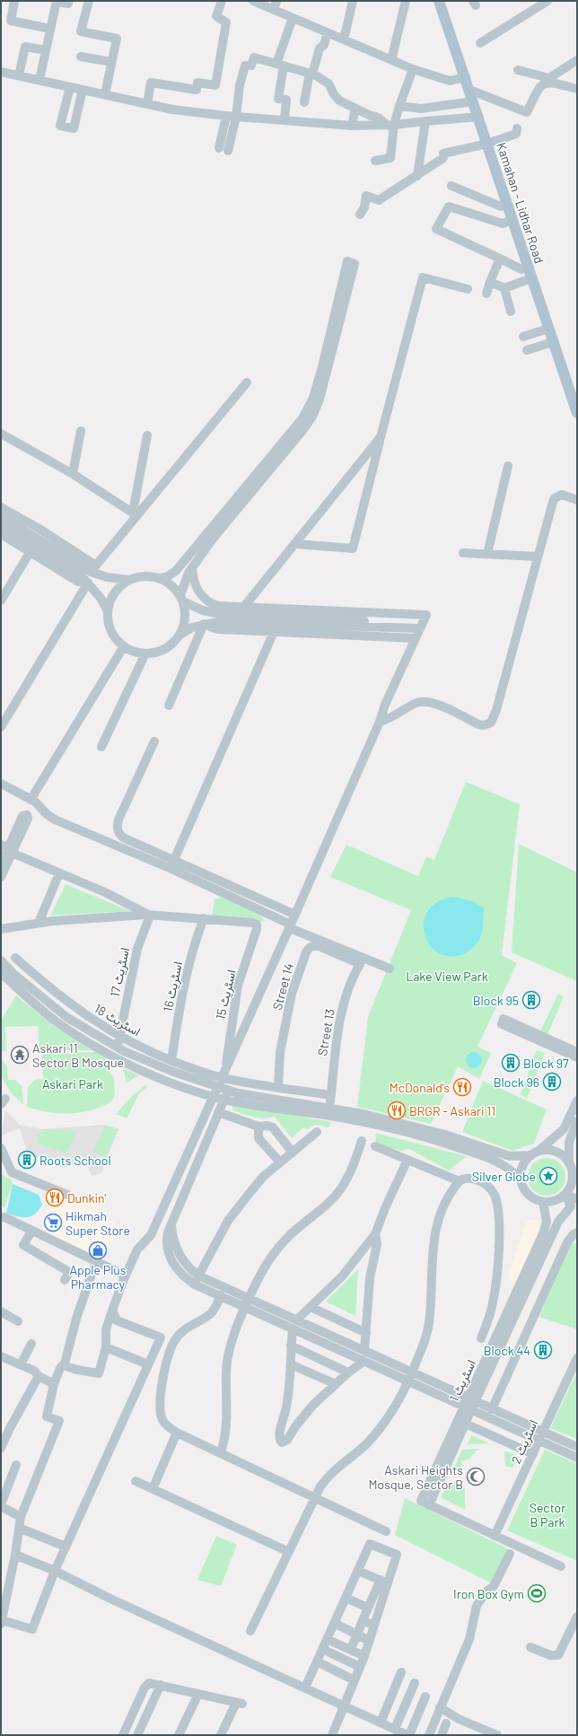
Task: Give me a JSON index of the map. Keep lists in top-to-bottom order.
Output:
{
  "streets": {
    "main road": ["Kamahan - Lidhar Road"],
    "street": [
      "اسٹریٹ 17",
      "اسٹریٹ 16",
      "Street 14",
      "اسٹریٹ 15",
      "اسٹریٹ 18",
      "Street 13",
      "اسٹریٹ 1",
      "اسٹریٹ 2"
    ]
  },
  "crossings": [
    ["اسٹریٹ 17", "اسٹریٹ 18"],
    ["اسٹریٹ 16", "اسٹریٹ 15"],
    ["اسٹریٹ 16", "اسٹریٹ 18"],
    ["Street 14", "اسٹریٹ 18"],
    ["Street 14", "Street 13"],
    ["اسٹریٹ 15", "اسٹریٹ 18"],
    ["اسٹریٹ 18", "Street 13"],
    ["اسٹریٹ 1", "اسٹریٹ 2"]
  ],
  "parks": ["Lake View Park", "Askari Park", "Sector B Park"],
  "places": {
    "building": [
      "Block 95",
      "Block 97",
      "Block 96",
      "Roots School",
      "Block 44"
    ],
    "temple": ["Askari 11 Sector B Mosque"],
    "restaurant": ["McDonald's", "BRGR - Askari 11", "Dunkin'"],
    "place": ["Silver Globe"],
    "supermarket": ["Hikmah Super Store"],
    "shop": ["Apple Plus Pharmacy"],
    "mosque": ["Askari Heights Mosque, Sector B"],
    "sports": ["Iron Box Gym"]
  }
}
